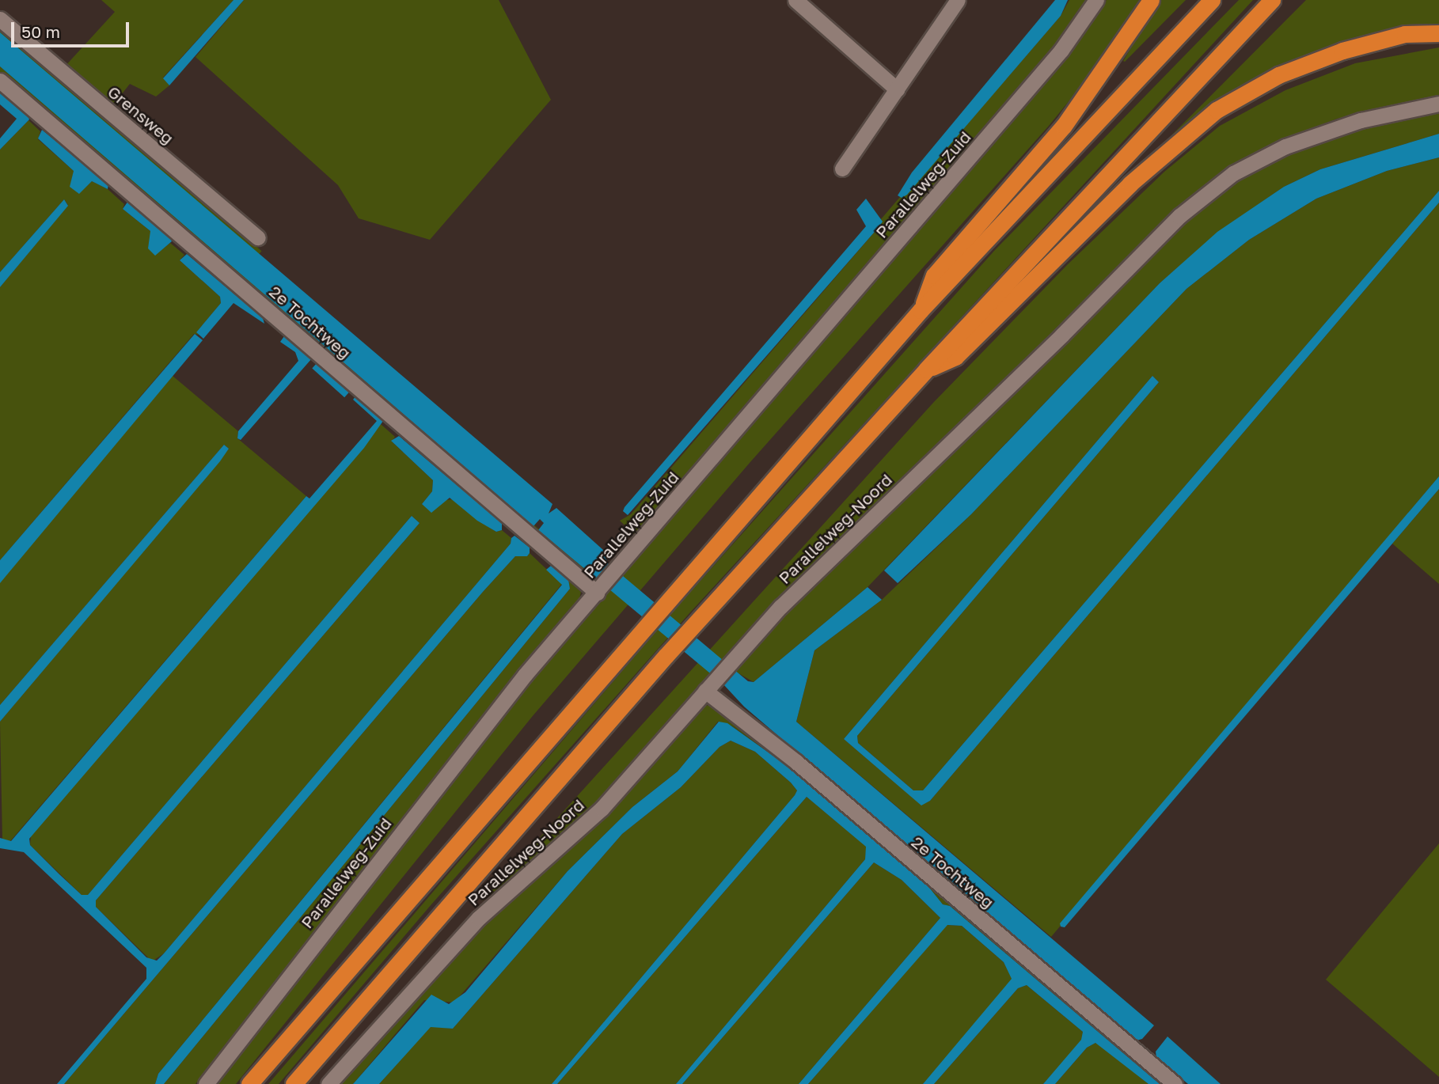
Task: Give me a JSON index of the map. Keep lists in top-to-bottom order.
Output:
{
  "streets": {
    "street": [
      "Grensweg",
      "Parallelweg-Zuid",
      "2e Tochtweg",
      "Parallelweg-Noord"
    ]
  },
  "crossings": [
    ["Parallelweg-Zuid", "2e Tochtweg"],
    ["2e Tochtweg", "Parallelweg-Noord"]
  ],
  "scale_bar": "50 m"
}
